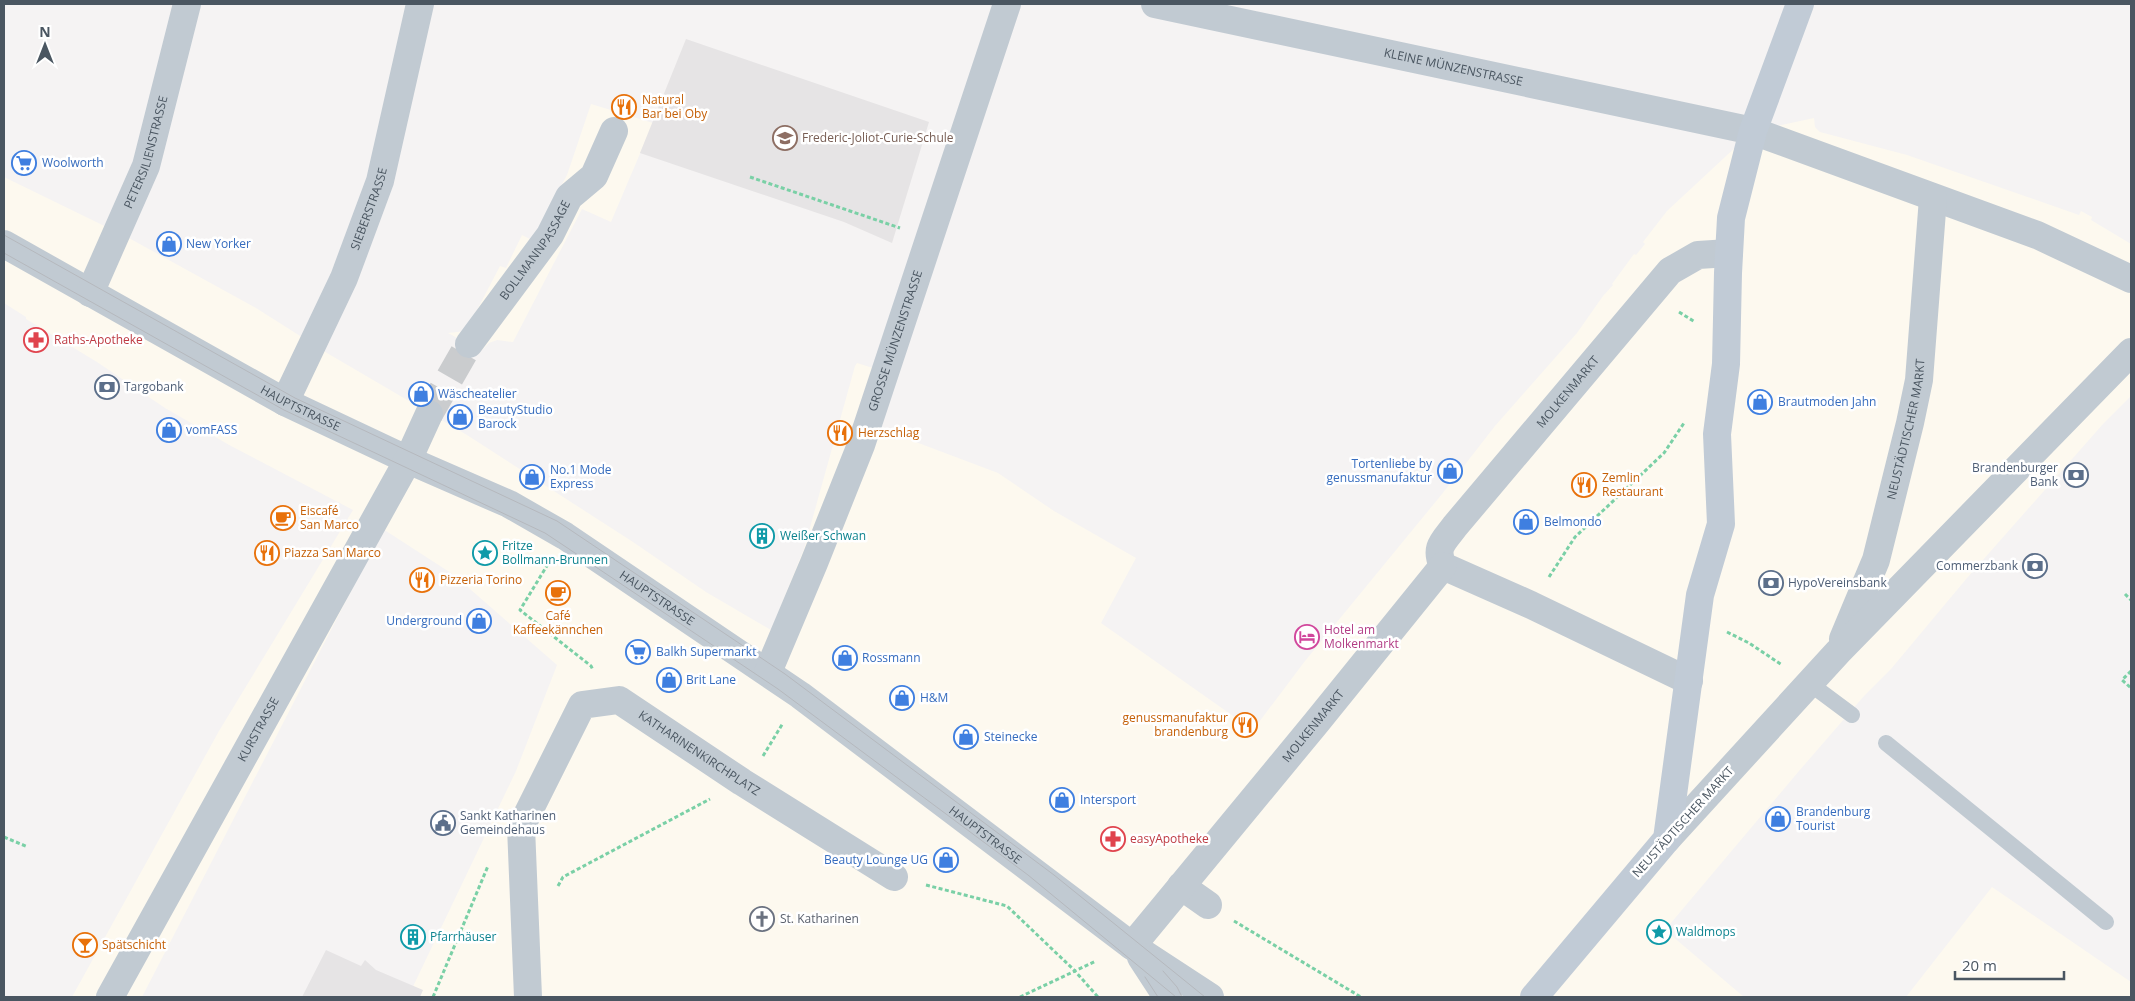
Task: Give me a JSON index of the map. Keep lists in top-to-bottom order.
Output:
{
  "streets": {
    "street": [
      "KLEINE MÜNZENSTRASSE",
      "PETERSILIENSTRASSE",
      "SIEBERSTRASSE",
      "BOLLMANNPASSAGE",
      "GROSSE MÜNZENSTRASSE",
      "MOLKENMARKT",
      "HAUPTSTRASSE",
      "NEUSTÄDTISCHER MARKT",
      "KURSTRASSE",
      "KATHARINENKIRCHPLATZ"
    ]
  },
  "crossings": [
    ["PETERSILIENSTRASSE", "HAUPTSTRASSE"],
    ["SIEBERSTRASSE", "HAUPTSTRASSE"],
    ["GROSSE MÜNZENSTRASSE", "HAUPTSTRASSE"],
    ["MOLKENMARKT", "HAUPTSTRASSE"],
    ["HAUPTSTRASSE", "KURSTRASSE"]
  ],
  "places": {
    "restaurant": [
      "Natural Bar bei Oby",
      "Herzschlag",
      "Zemlin Restaurant",
      "Piazza San Marco",
      "Pizzeria Torino",
      "genussmanufaktur brandenburg"
    ],
    "school or university": ["Frederic-Joliot-Curie-Schule"],
    "supermarket": ["Woolworth", "Balkh Supermarkt"],
    "shop": [
      "New Yorker",
      "Wäscheatelier",
      "Brautmoden Jahn",
      "BeautyStudio Barock",
      "vomFASS",
      "Tortenliebe by genussmanufaktur",
      "No.1 Mode Express",
      "Belmondo",
      "Underground",
      "Rossmann",
      "Brit Lane",
      "H&M",
      "Steinecke",
      "Intersport",
      "Brandenburg Tourist",
      "Beauty Lounge UG"
    ],
    "pharmacy": ["Raths-Apotheke", "easyApotheke"],
    "bank": [
      "Targobank",
      "Brandenburger Bank",
      "Commerzbank",
      "HypoVereinsbank"
    ],
    "cafe": ["Eiscafé San Marco", "Café Kaffeekännchen"],
    "building": ["Weißer Schwan", "Pfarrhäuser"],
    "place": ["Fritze Bollmann-Brunnen", "Waldmops"],
    "hotel": ["Hotel am Molkenmarkt"],
    "public building": ["Sankt Katharinen Gemeindehaus"],
    "church": ["St. Katharinen"],
    "bar": ["Spätschicht"]
  },
  "scale_bar": "20 m",
  "north": "top"
}
